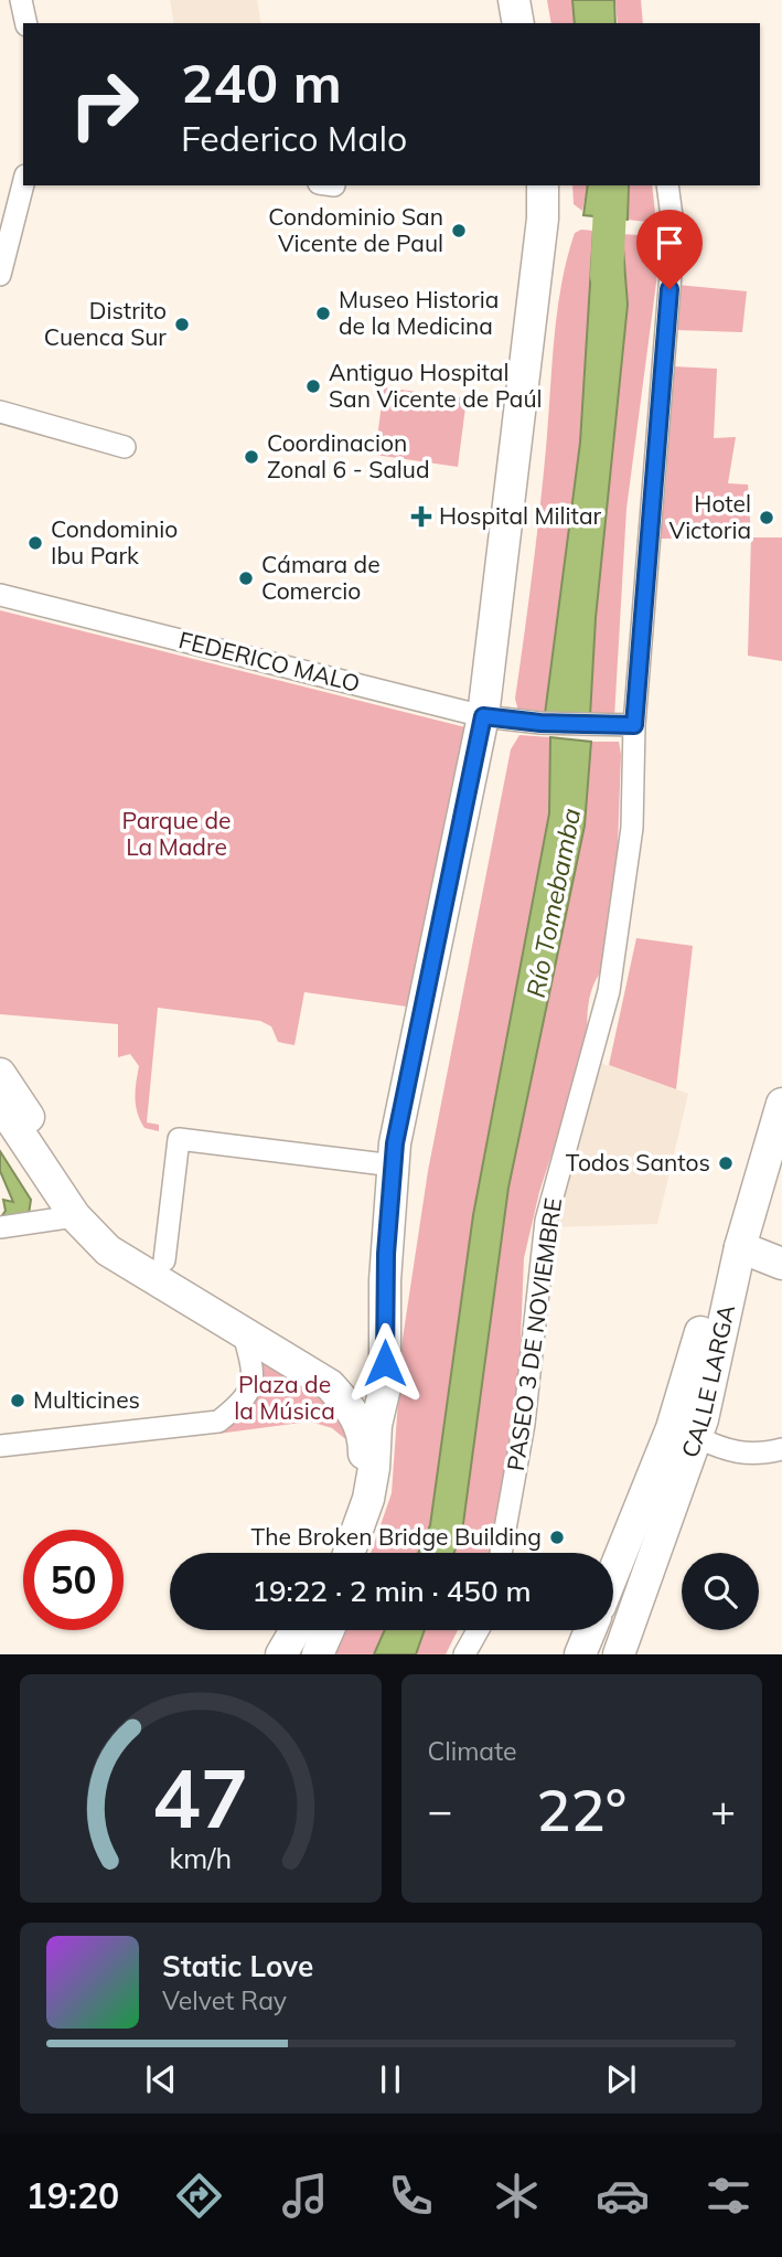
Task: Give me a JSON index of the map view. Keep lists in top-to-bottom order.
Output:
{
  "streets": {
    "main road": ["CALLE LARGA"],
    "street": ["FEDERICO MALO", "PASEO 3 DE NOVIEMBRE"]
  },
  "crossings": [
    ["FEDERICO MALO", "PASEO 3 DE NOVIEMBRE"]
  ],
  "water": ["Río Tomebamba"],
  "parks": ["Parque de La Madre", "Plaza de la Música"],
  "places": {
    "other": [
      "Condominio San Vicente de Paul",
      "Museo Historia de la Medicina",
      "Distrito Cuenca Sur",
      "Antiguo Hospital San Vicente de Paúl",
      "Coordinacion Zonal 6 - Salud",
      "Hotel Victoria",
      "Condominio Ibu Park",
      "Cámara de Comercio",
      "Todos Santos",
      "Multicines",
      "The Broken Bridge Building"
    ],
    "health": ["Hospital Militar"]
  },
  "page": {
    "turn": ["240 m", "Federico Malo"],
    "limit": "50",
    "trip": "19:22 · 2 min · 450 m",
    "tile": "Climate",
    "heat": ["−", "22°", "+"],
    "song": ["Static Love", "Velvet Ray"],
    "tabs": "19:20",
    "gauge": ["47", "km/h"]
  }
}
